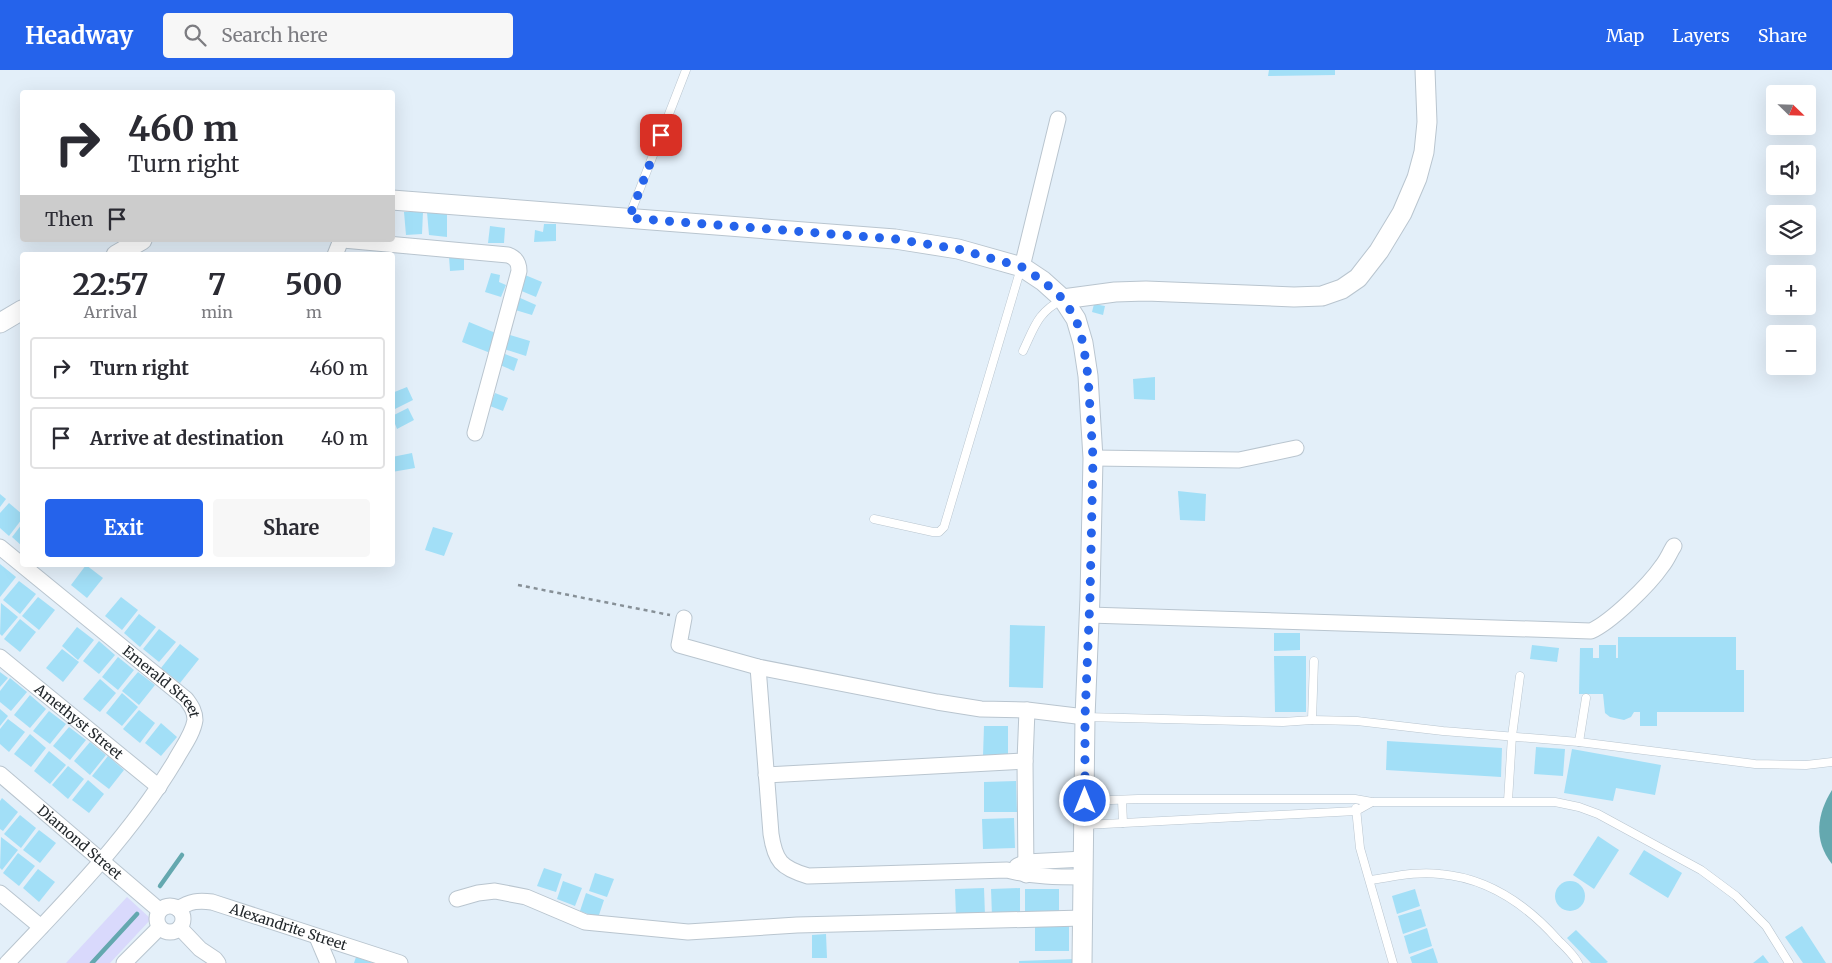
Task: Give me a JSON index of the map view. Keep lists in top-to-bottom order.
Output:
{
  "streets": {
    "street": [
      "Emerald Street",
      "Amethyst Street",
      "Diamond Street",
      "Alexandrite Street"
    ]
  },
  "crossings": [
    ["Emerald Street", "Amethyst Street"],
    ["Emerald Street", "Diamond Street"],
    ["Diamond Street", "Alexandrite Street"]
  ],
  "north": "bottom right",
  "page": {
    "header": "Headway",
    "search": "Search here",
    "nav": ["Map", "Layers", "Share"],
    "map_buttons": ["+", "−"],
    "turn": ["460 m", "Turn right"],
    "then": "Then",
    "eta": [
      "22:57",
      "Arrival",
      "7",
      "min",
      "500",
      "m"
    ],
    "list": [
      {
        "name": "Turn right",
        "value": "460 m"
      },
      {
        "name": "Arrive at destination",
        "value": "40 m"
      }
    ],
    "buttons": ["Exit", "Share"]
  }
}
